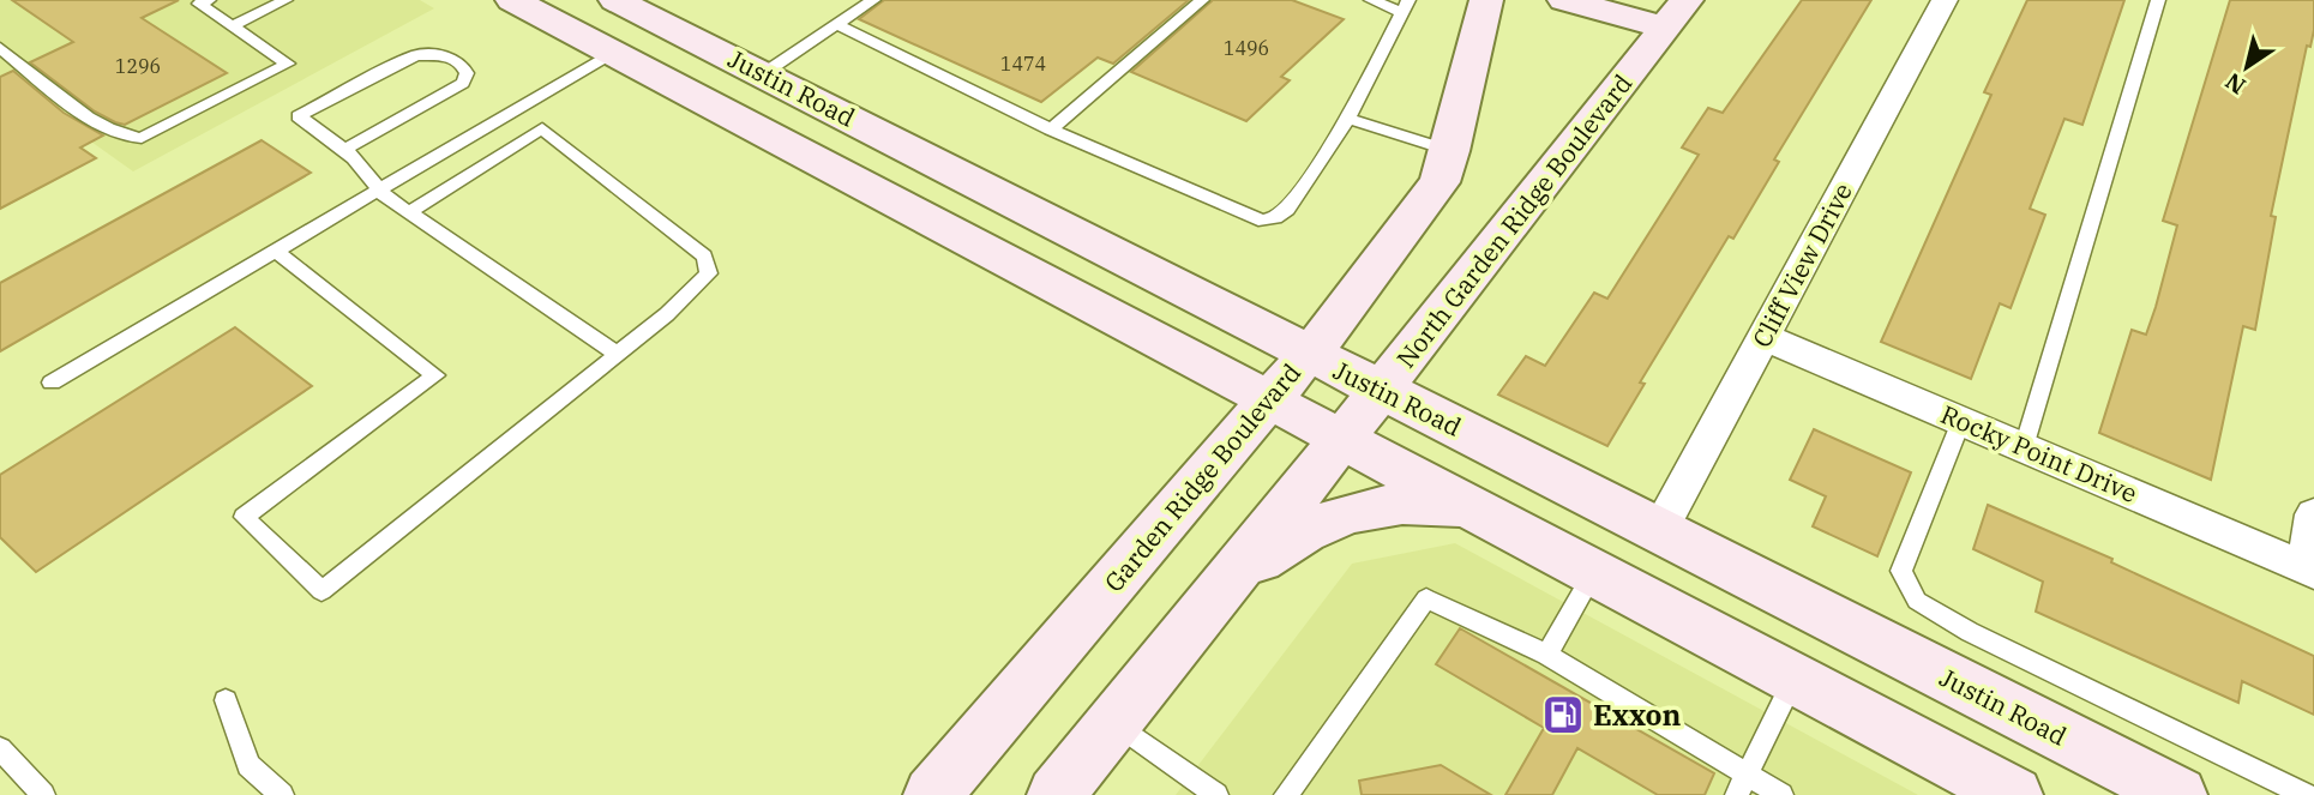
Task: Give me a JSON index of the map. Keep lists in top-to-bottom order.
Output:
{
  "streets": {
    "main road": ["Justin Road", "North Garden Ridge Boulevard", "Garden Ridge Boulevard"],
    "street": ["Cliff View Drive", "Rocky Point Drive"]
  },
  "crossings": [
    ["Justin Road", "North Garden Ridge Boulevard"],
    ["Justin Road", "Cliff View Drive"],
    ["Justin Road", "Garden Ridge Boulevard"],
    ["Cliff View Drive", "Rocky Point Drive"]
  ],
  "places": {
    "fuel station": ["Exxon"]
  },
  "house_numbers": ["1496", "1474", "1296"],
  "north": "bottom left"
}
